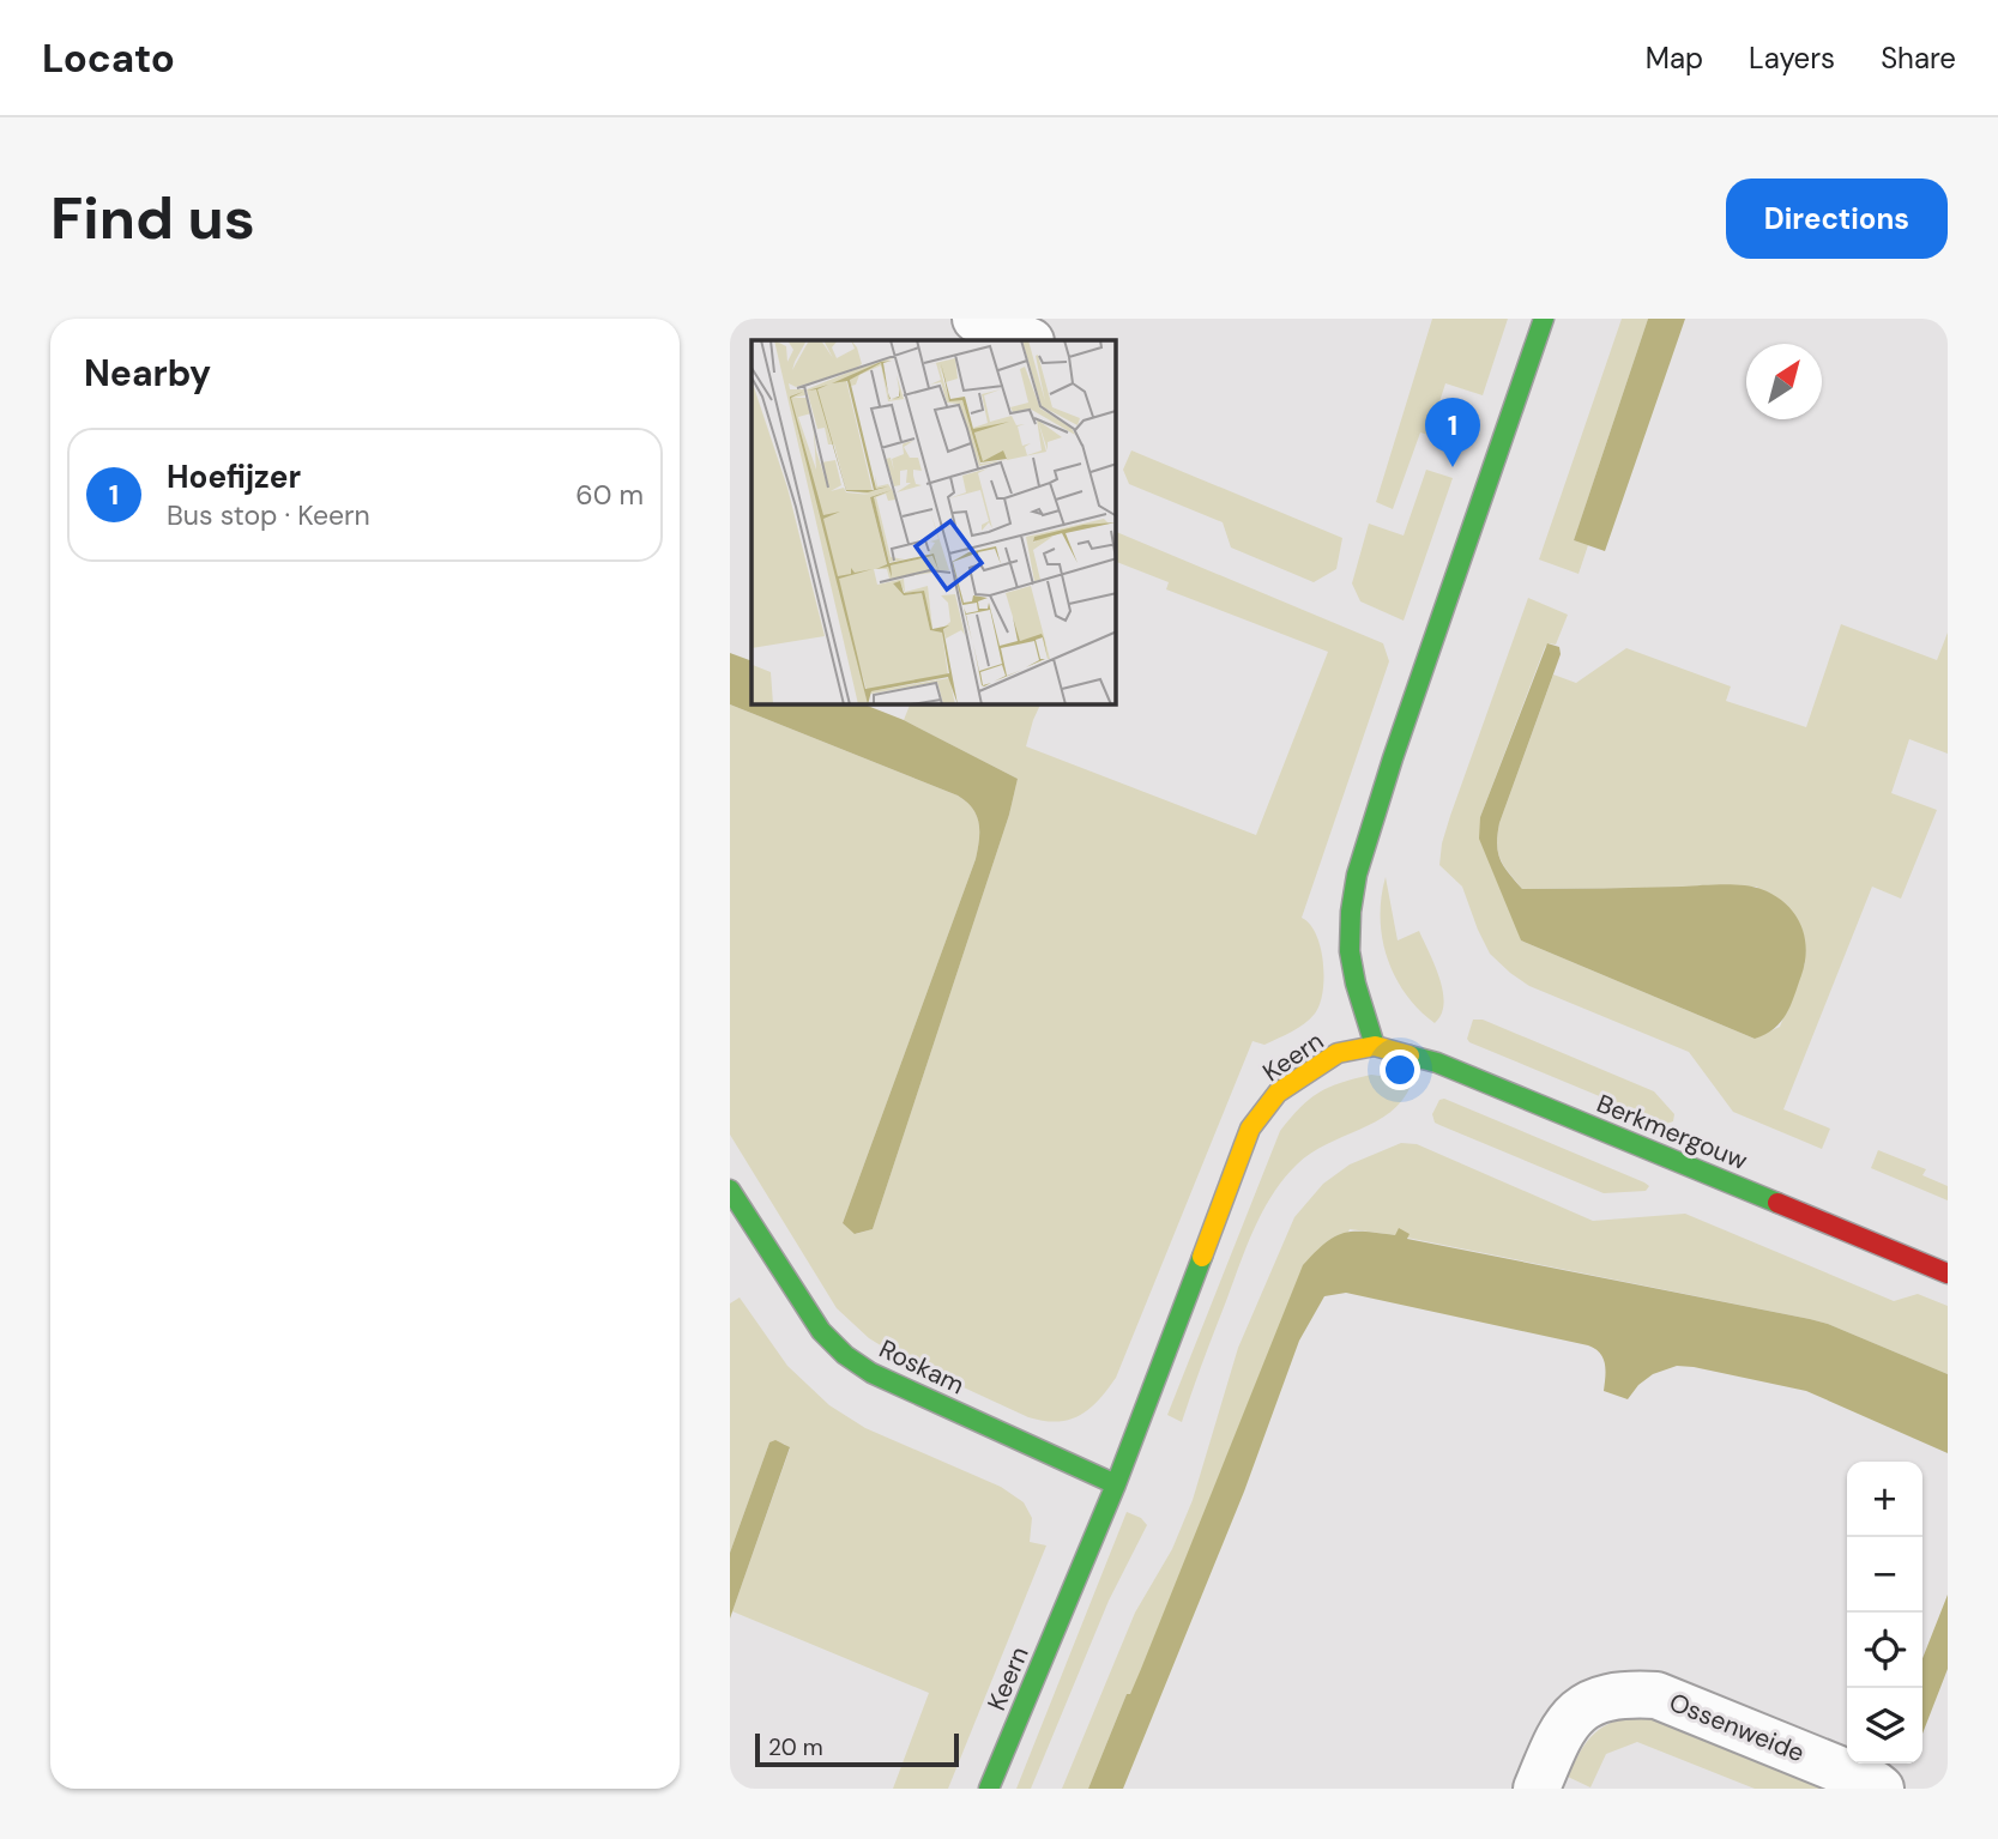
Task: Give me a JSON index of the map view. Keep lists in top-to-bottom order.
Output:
{
  "streets": {
    "street": [
      "Keern",
      "Berkmergouw",
      "Roskam",
      "Ossenweide"
    ]
  },
  "crossings": [
    ["Keern", "Berkmergouw"],
    ["Keern", "Roskam"]
  ],
  "scale_bar": "20 m",
  "north": "top right",
  "page": {
    "header": "Locato",
    "nav": ["Map", "Layers", "Share"],
    "buttons": "Directions",
    "title": "Find us",
    "heading": "Nearby",
    "pins": "1",
    "list": [
      {
        "mark": "1",
        "name": "Hoefijzer",
        "note": "Bus stop · Keern",
        "value": "60 m"
      }
    ],
    "map_buttons": ["+", "−"],
    "scale": "20 m"
  }
}
